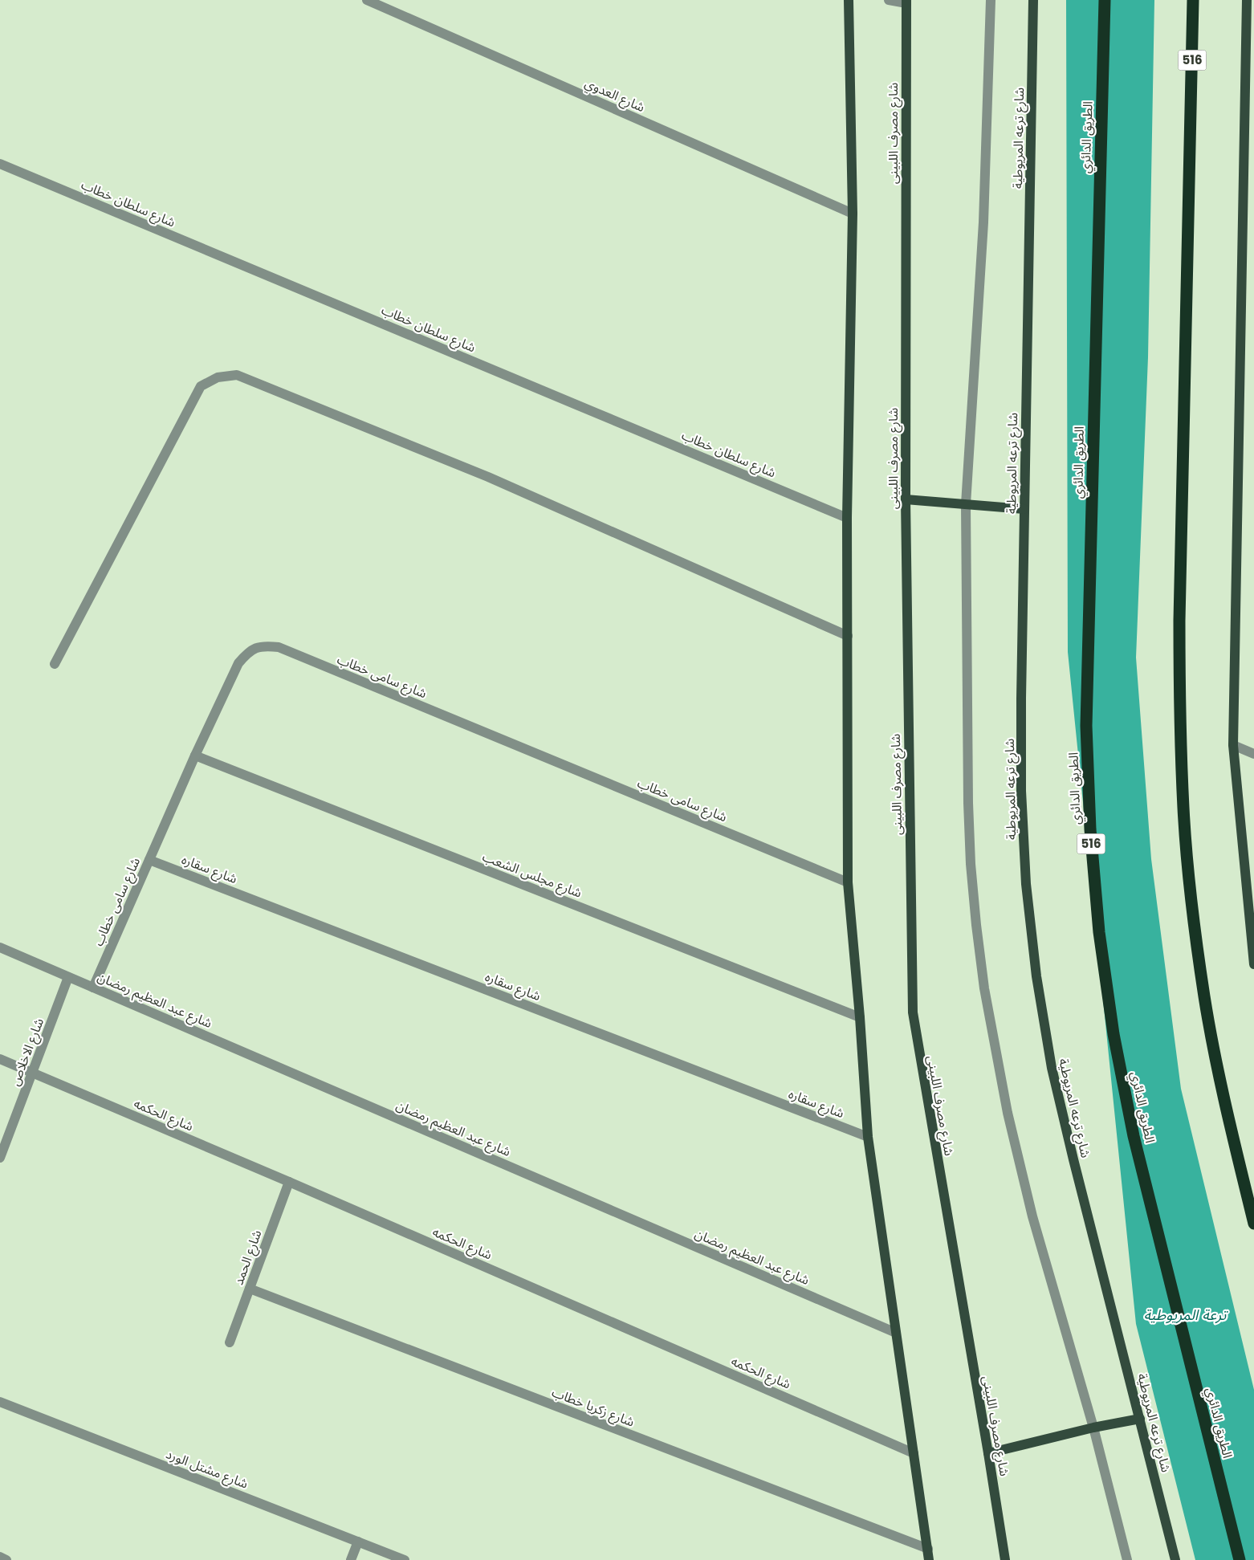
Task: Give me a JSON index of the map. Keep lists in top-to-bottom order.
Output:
{
  "streets": {
    "highway": ["516", "الطريق الدائري"],
    "main road": ["شارع مصرف اللبينى", "شارع ترعه المريوطية"],
    "street": [
      "شارع العدوي",
      "شارع سلطان خطاب",
      "شارع سامى خطاب",
      "شارع سقاره",
      "شارع مجلس الشعب",
      "شارع عبد العظيم رمضان",
      "شارع الاخلاص",
      "شارع الحكمه",
      "شارع الحمد",
      "شارع زكريا خطاب",
      "شارع مشتل الورد"
    ]
  },
  "crossings": [
    ["شارع سامى خطاب", "شارع سقاره"],
    ["شارع سامى خطاب", "شارع مجلس الشعب"],
    ["شارع سامى خطاب", "شارع عبد العظيم رمضان"],
    ["شارع عبد العظيم رمضان", "شارع الاخلاص"],
    ["شارع الاخلاص", "شارع الحكمه"],
    ["شارع الحكمه", "شارع الحمد"],
    ["شارع الحمد", "شارع زكريا خطاب"]
  ],
  "water": ["ترعة المريوطية"]
}
